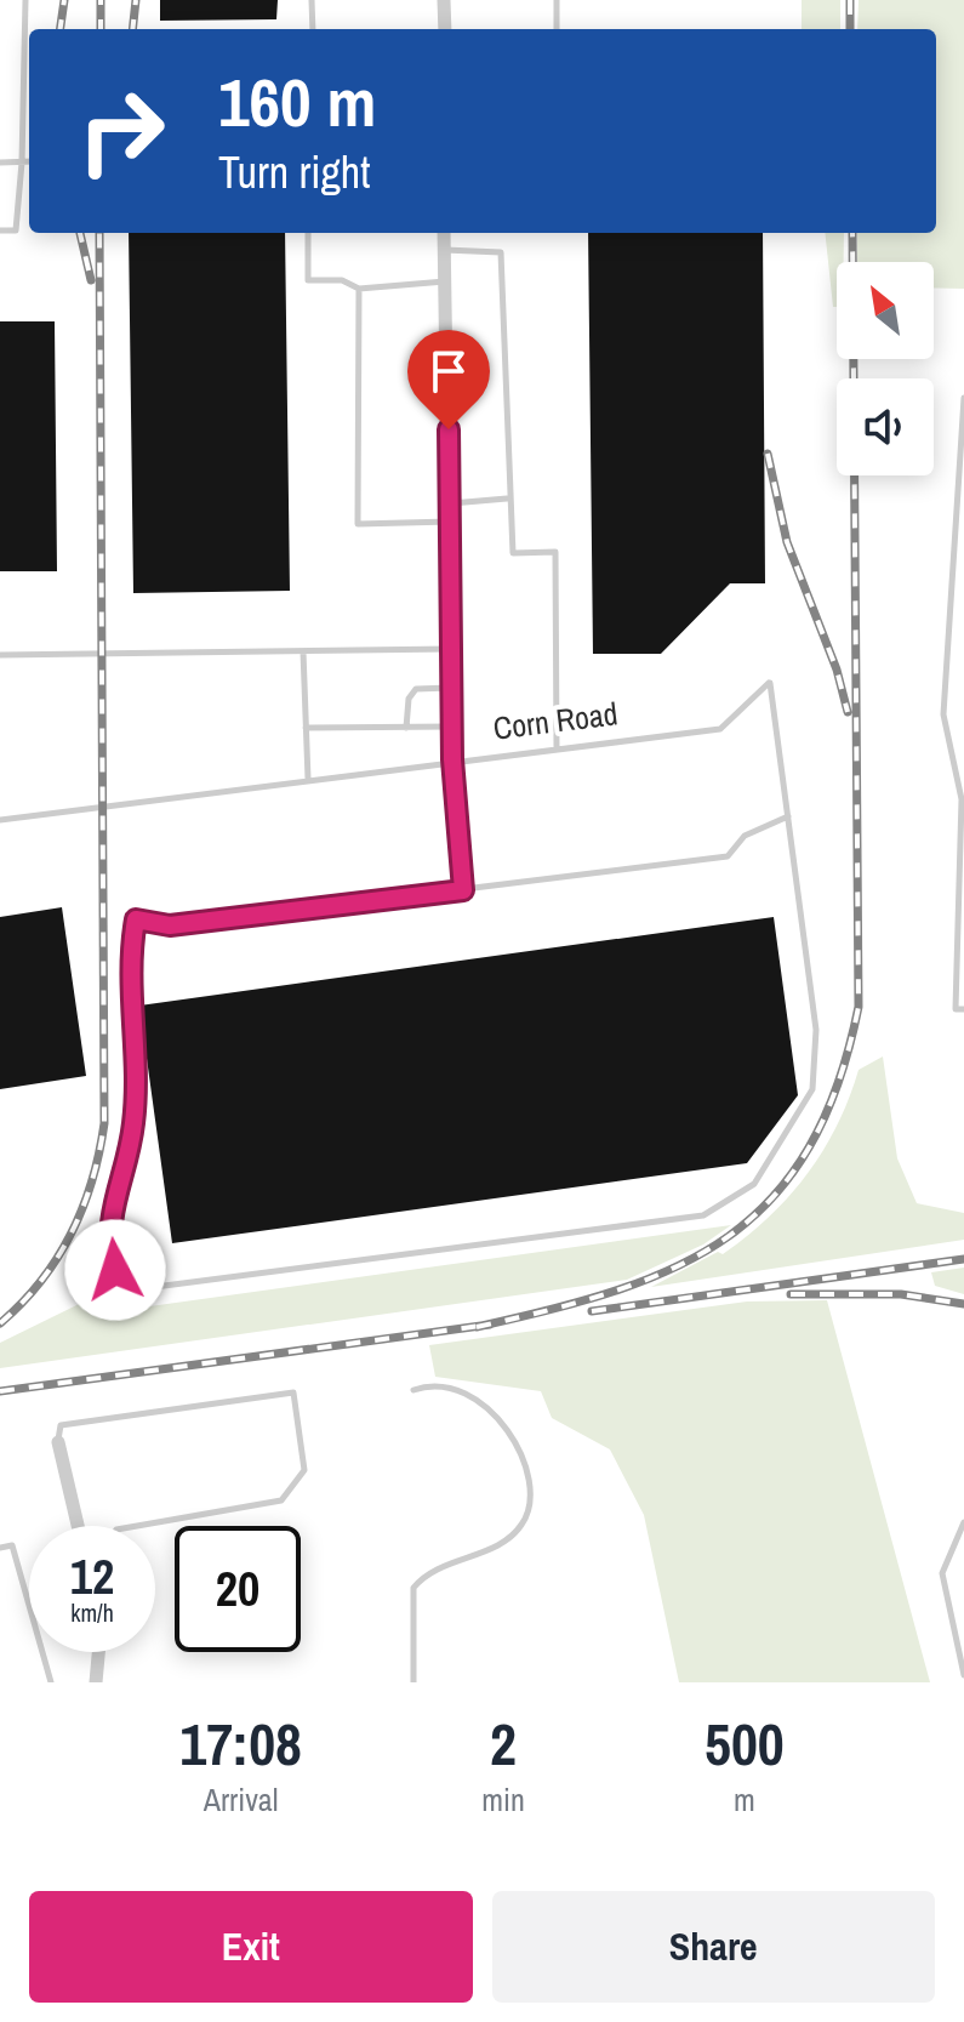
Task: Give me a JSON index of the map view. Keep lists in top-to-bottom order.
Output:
{
  "streets": {
    "street": ["Corn Road"]
  },
  "north": "top left",
  "page": {
    "turn": ["160 m", "Turn right"],
    "speed": "12 km/h",
    "limit": "20",
    "eta": [
      "17:08",
      "Arrival",
      "2",
      "min",
      "500",
      "m"
    ],
    "buttons": ["Exit", "Share"]
  }
}
